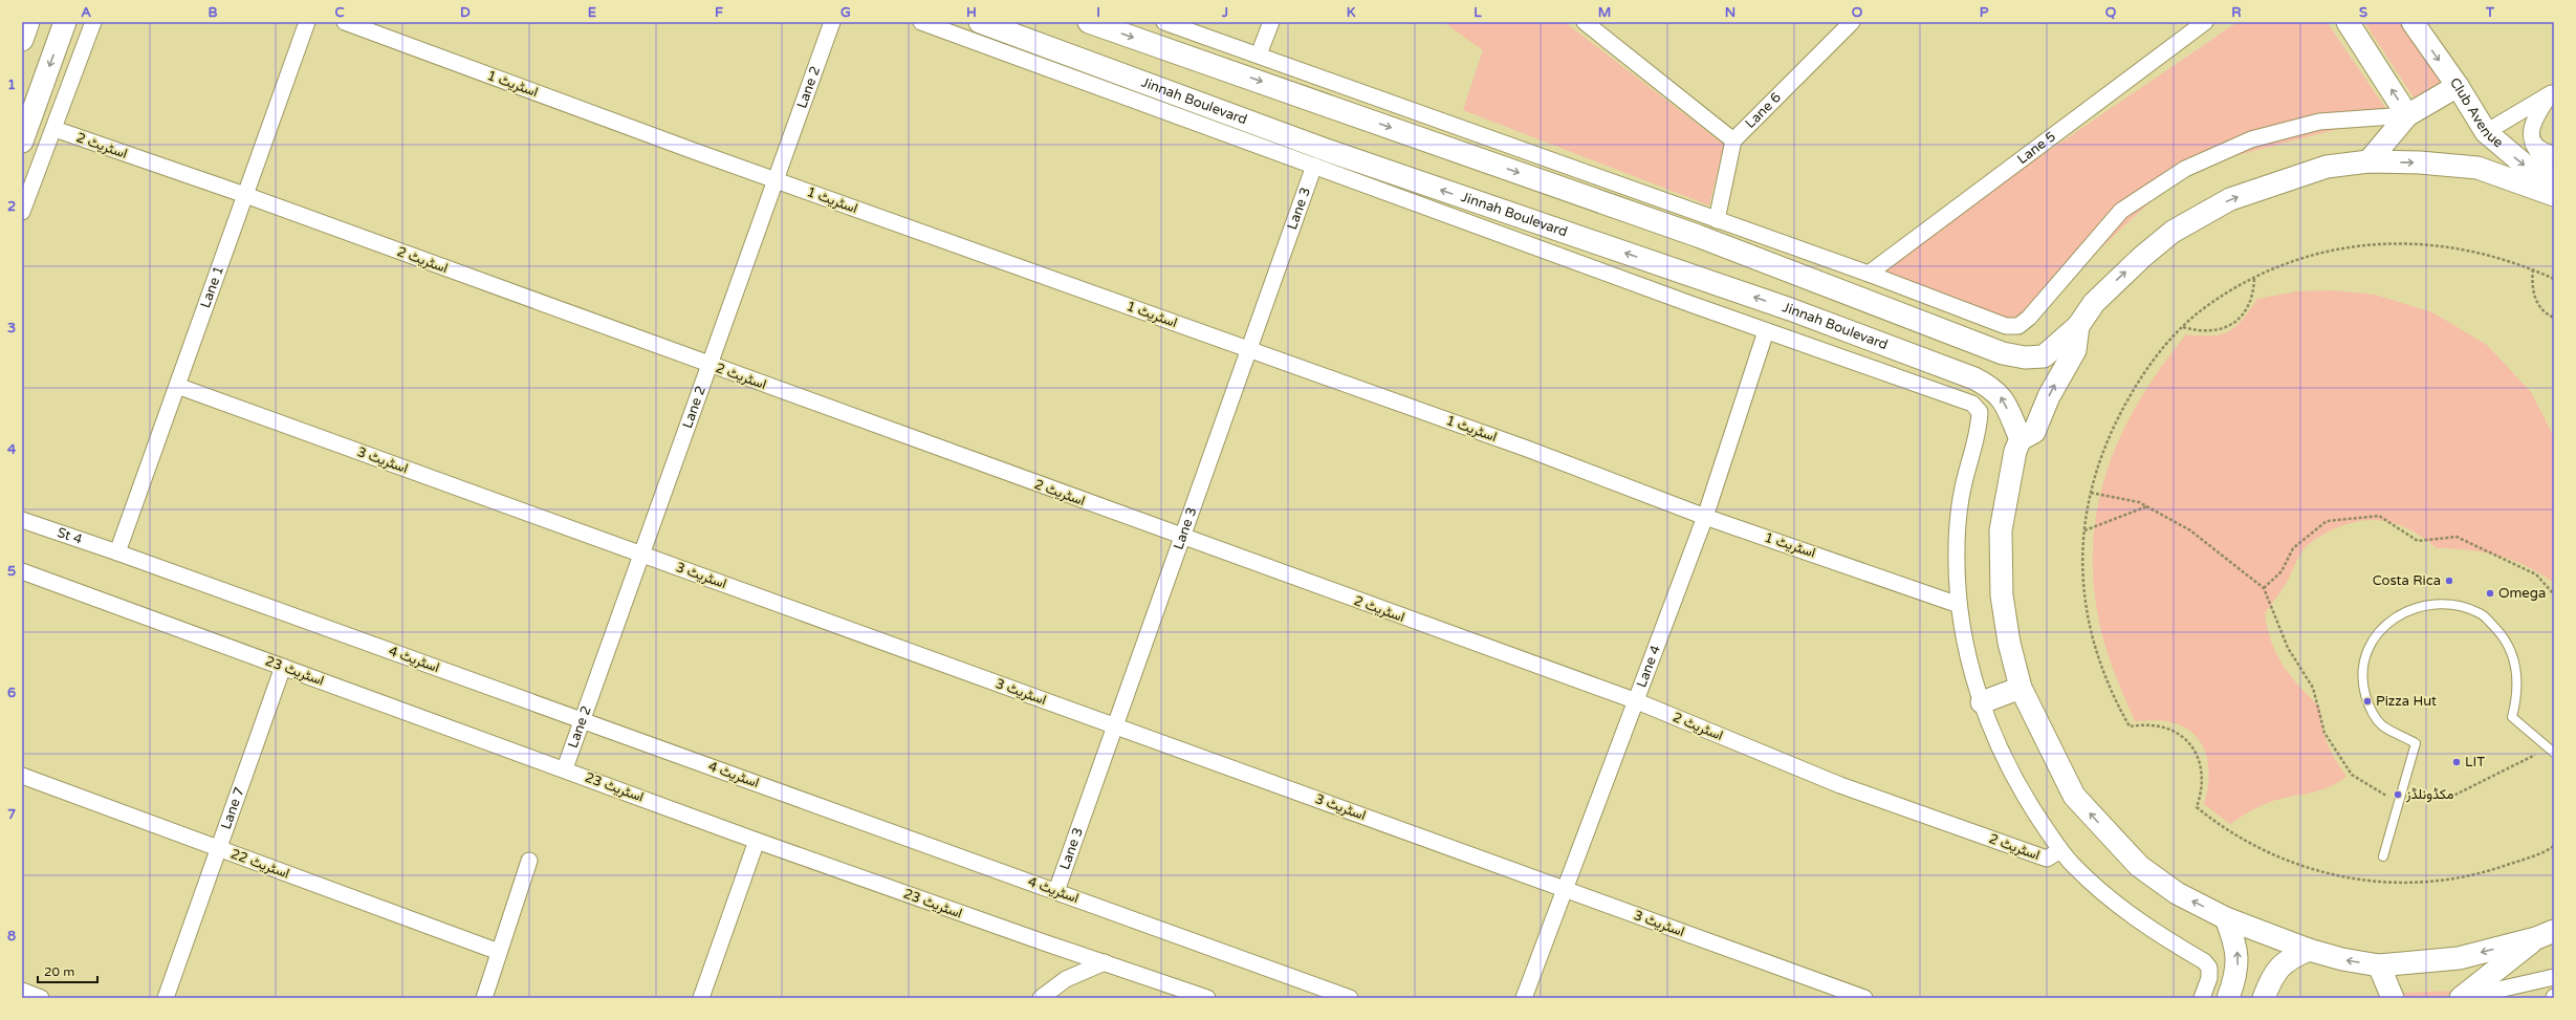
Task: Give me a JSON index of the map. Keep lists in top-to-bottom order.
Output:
{
  "streets": {
    "street": [
      "اسٹریٹ 1",
      "Lane 2",
      "Jinnah Boulevard",
      "Lane 6",
      "Club Avenue",
      "اسٹریٹ 2",
      "Lane 5",
      "Lane 3",
      "Lane 1",
      "اسٹریٹ 3",
      "St 4",
      "اسٹریٹ 4",
      "Lane 4",
      "اسٹریٹ 23",
      "Lane 7",
      "اسٹریٹ 22"
    ]
  },
  "crossings": [
    ["اسٹریٹ 1", "Lane 2"],
    ["اسٹریٹ 1", "Lane 3"],
    ["اسٹریٹ 1", "Lane 4"],
    ["Lane 2", "اسٹریٹ 2"],
    ["Lane 2", "اسٹریٹ 3"],
    ["Lane 2", "اسٹریٹ 4"],
    ["Lane 2", "اسٹریٹ 23"],
    ["اسٹریٹ 2", "Lane 3"],
    ["اسٹریٹ 2", "Lane 1"],
    ["اسٹریٹ 2", "Lane 4"],
    ["Lane 3", "اسٹریٹ 3"],
    ["Lane 3", "اسٹریٹ 4"],
    ["Lane 1", "اسٹریٹ 3"],
    ["Lane 1", "St 4"],
    ["Lane 1", "اسٹریٹ 4"],
    ["اسٹریٹ 3", "Lane 4"],
    ["St 4", "اسٹریٹ 4"],
    ["اسٹریٹ 23", "Lane 7"],
    ["Lane 7", "اسٹریٹ 22"]
  ],
  "places": [
    "Costa Rica",
    "Omega",
    "Pizza Hut",
    "LIT",
    "مکڈونلڈز"
  ],
  "scale_bar": "20 m",
  "grid": {
    "columns": [
      "A",
      "B",
      "C",
      "D",
      "E",
      "F",
      "G",
      "H",
      "I",
      "J",
      "K",
      "L",
      "M",
      "N",
      "O",
      "P",
      "Q",
      "R",
      "S",
      "T"
    ],
    "rows": [
      "1",
      "2",
      "3",
      "4",
      "5",
      "6",
      "7",
      "8"
    ]
  }
}
